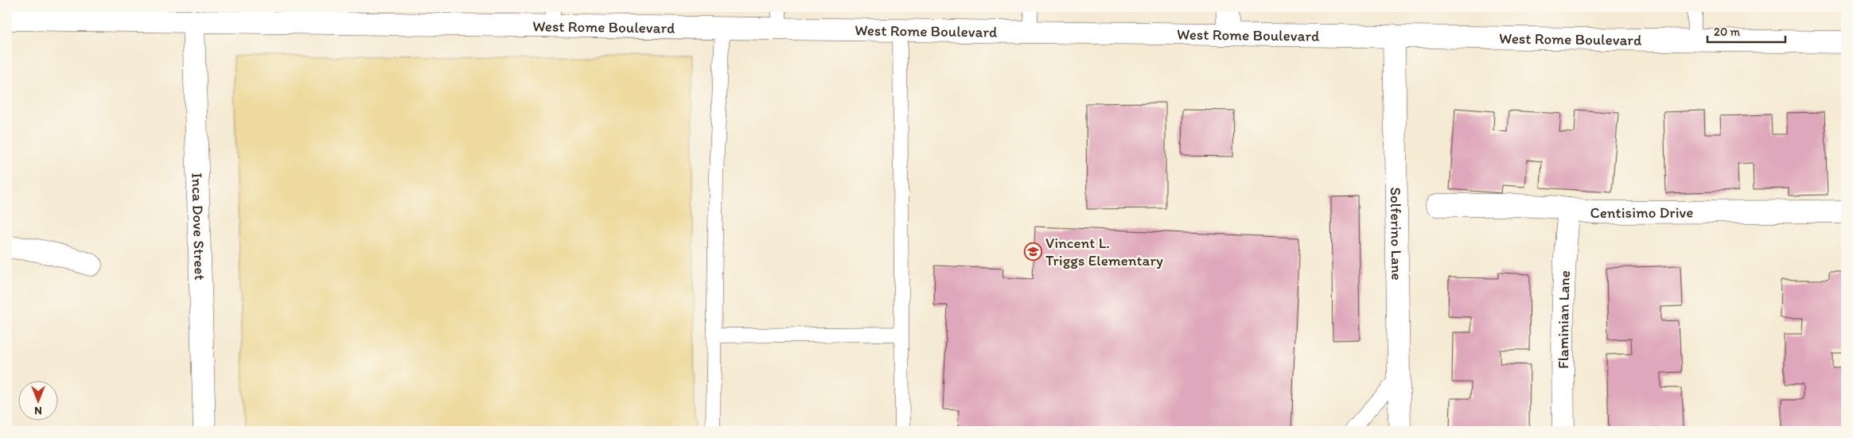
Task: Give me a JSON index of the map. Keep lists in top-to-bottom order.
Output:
{
  "streets": {
    "street": [
      "West Rome Boulevard",
      "Centisimo Drive",
      "Inca Dove Street",
      "Solferino Lane",
      "Flaminian Lane"
    ]
  },
  "crossings": [
    ["West Rome Boulevard", "Inca Dove Street"],
    ["West Rome Boulevard", "Solferino Lane"],
    ["Centisimo Drive", "Flaminian Lane"]
  ],
  "places": {
    "school or university": ["Vincent L. Triggs Elementary"]
  },
  "scale_bar": "20 m",
  "north": "bottom"
}
